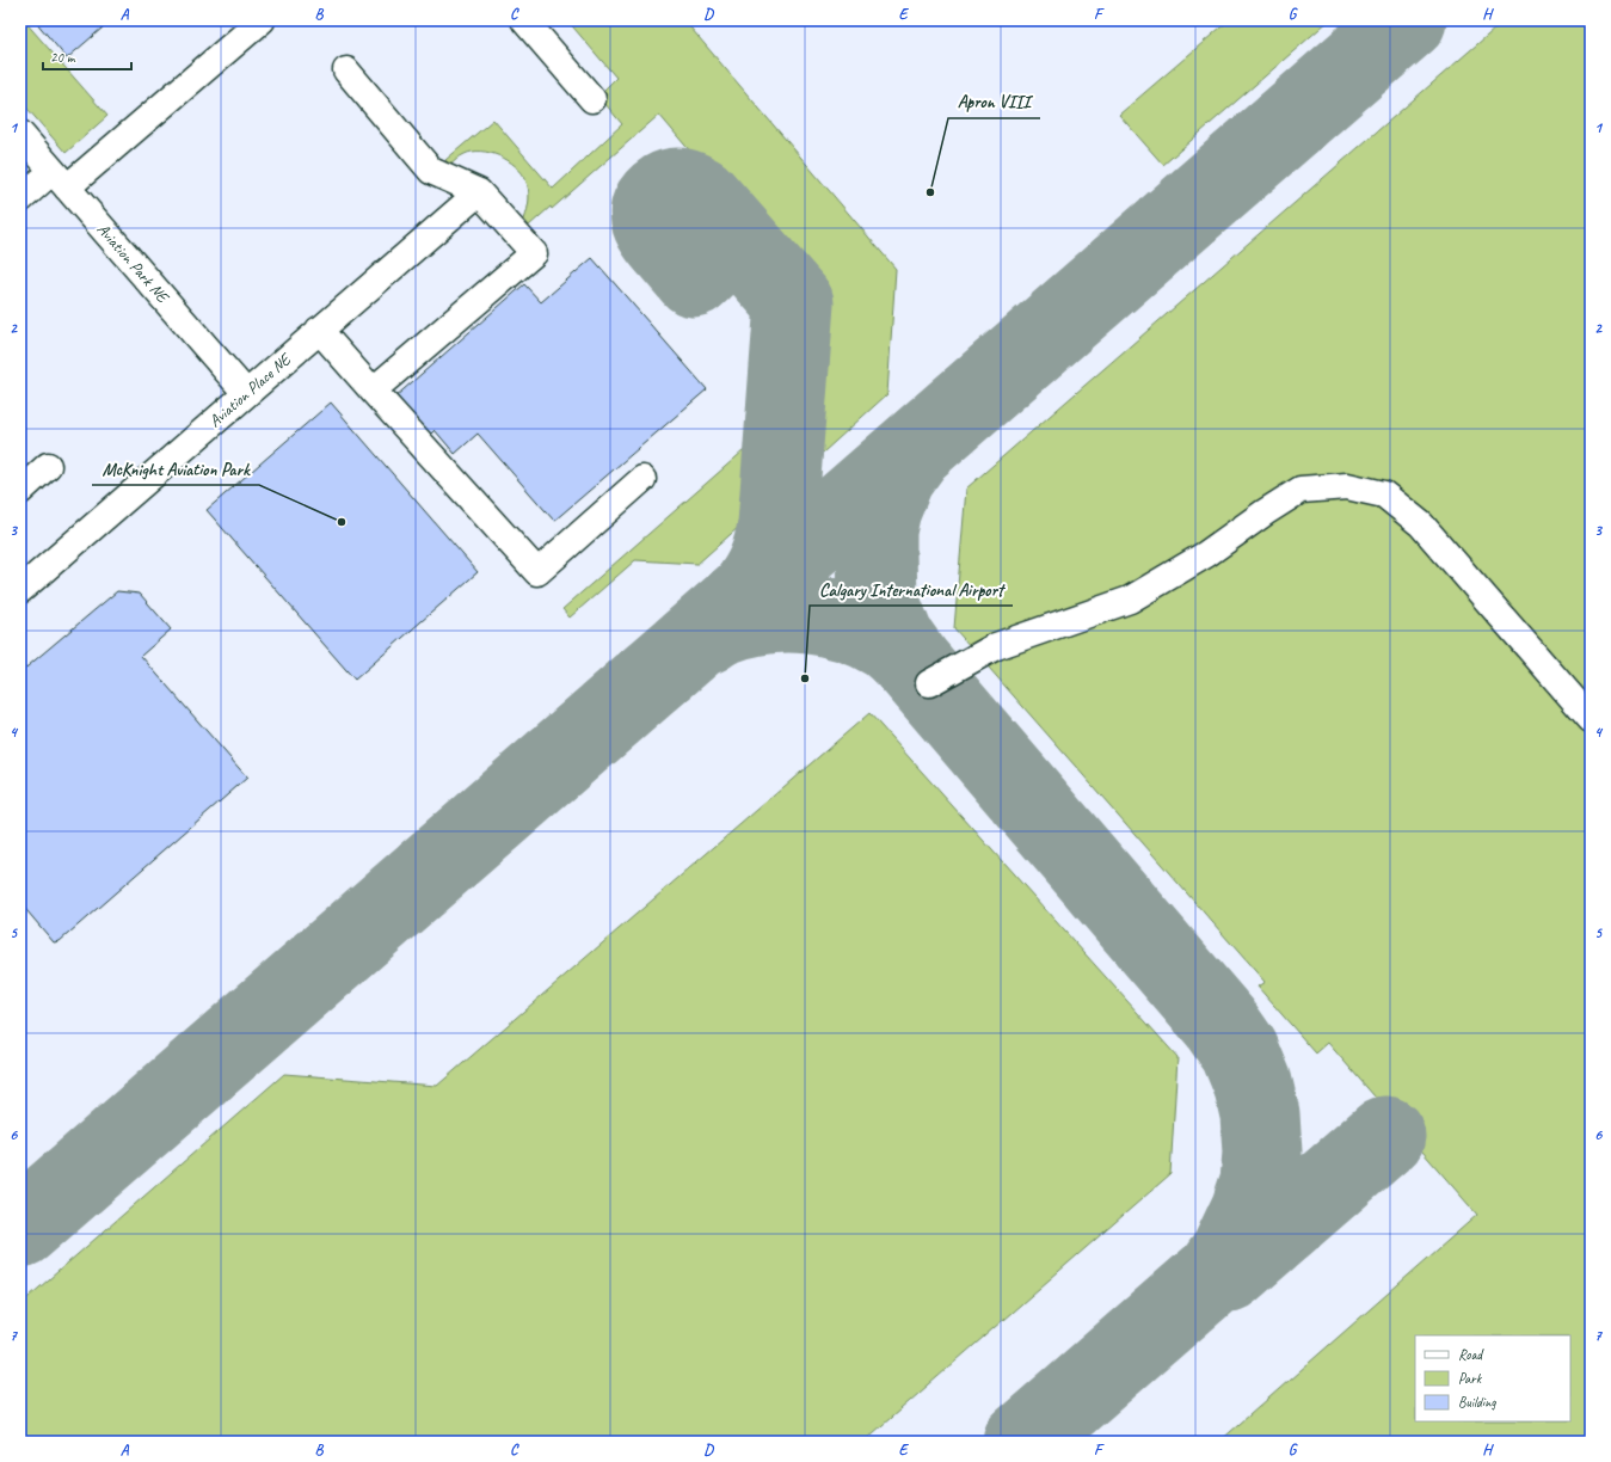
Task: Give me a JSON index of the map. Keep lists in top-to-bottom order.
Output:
{
  "streets": {
    "street": ["Aviation Park NE", "Aviation Place NE"]
  },
  "crossings": [
    ["Aviation Park NE", "Aviation Place NE"]
  ],
  "places": ["Apron VIII", "McKnight Aviation Park", "Calgary International Airport"],
  "legend": ["Road", "Park", "Building"],
  "scale_bar": "20 m",
  "grid": {
    "columns": [
      "A",
      "B",
      "C",
      "D",
      "E",
      "F",
      "G",
      "H"
    ],
    "rows": [
      "1",
      "2",
      "3",
      "4",
      "5",
      "6",
      "7"
    ]
  }
}
